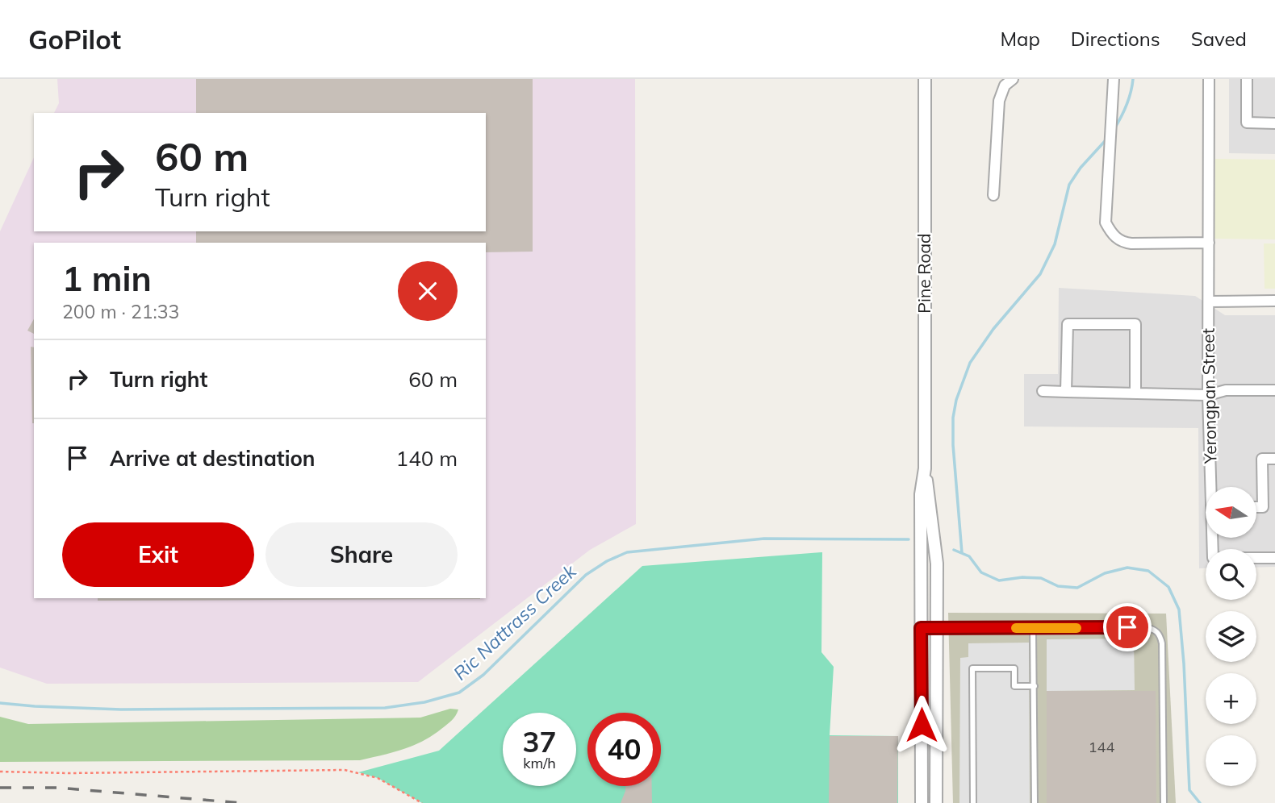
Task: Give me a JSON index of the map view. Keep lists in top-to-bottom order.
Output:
{
  "streets": {
    "street": ["Pine Road", "Yerongpan Street"]
  },
  "water": ["Ric Nattrass Creek"],
  "house_numbers": ["144"],
  "north": "left",
  "page": {
    "header": "GoPilot",
    "nav": ["Map", "Directions", "Saved"],
    "turn": ["60 m", "Turn right"],
    "heading": ["1 min", "200 m · 21:33"],
    "list": [
      {
        "name": "Turn right",
        "value": "60 m"
      },
      {
        "name": "Arrive at destination",
        "value": "140 m"
      }
    ],
    "map_buttons": ["+", "−"],
    "buttons": ["Exit", "Share"],
    "speed": "37 km/h",
    "limit": "40"
  }
}
